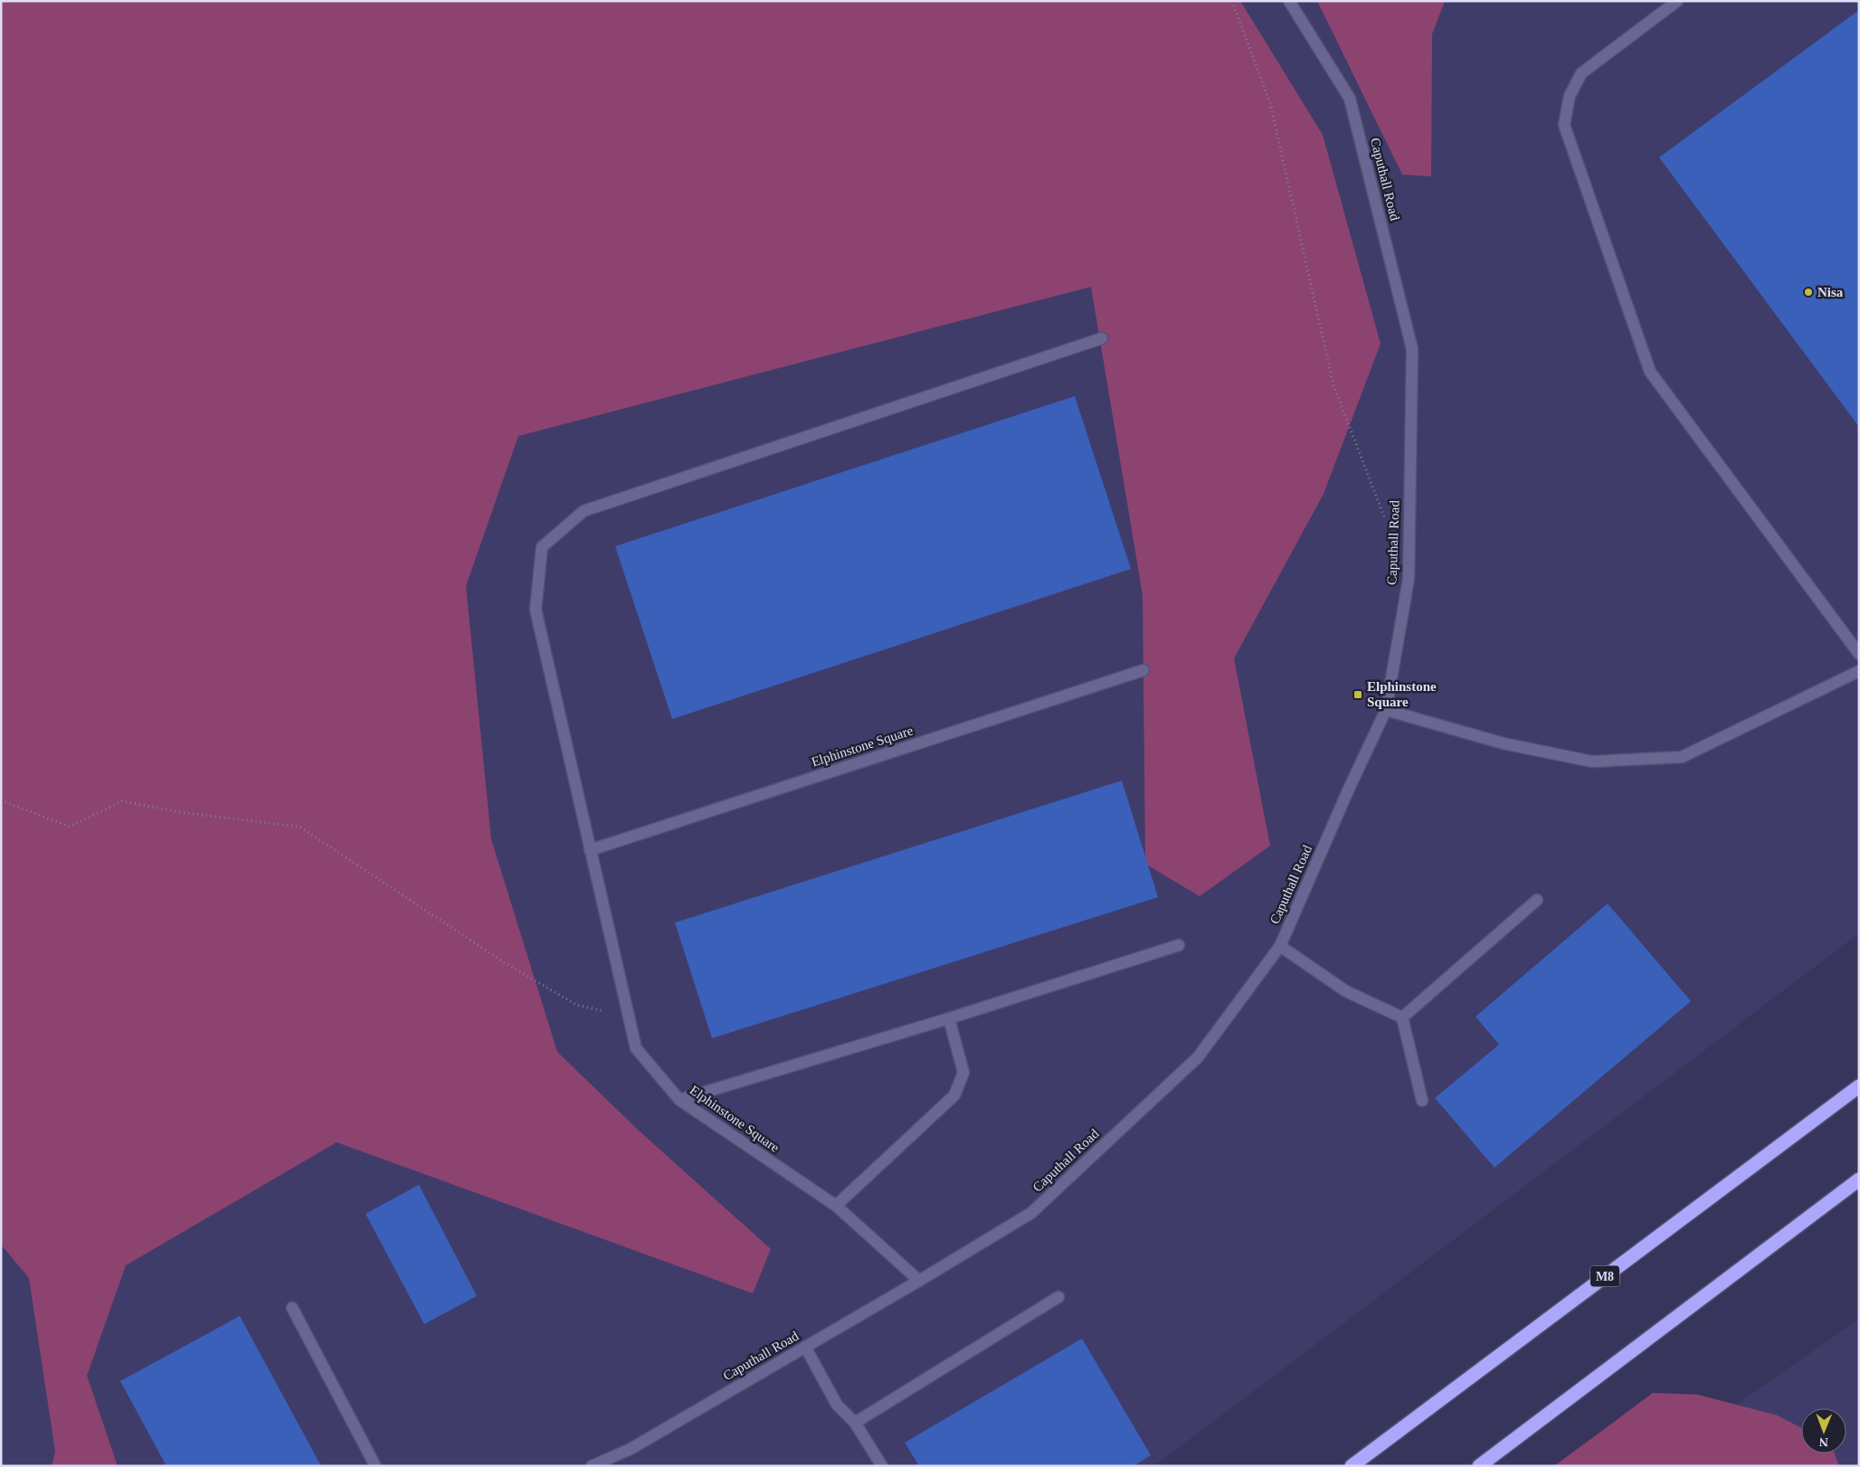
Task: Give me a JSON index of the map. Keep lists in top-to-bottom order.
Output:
{
  "streets": {
    "highway": ["M8"],
    "street": ["Caputhall Road", "Elphinstone Square"]
  },
  "crossings": [
    ["Caputhall Road", "Elphinstone Square"]
  ],
  "places": {
    "other": ["Nisa"],
    "transit": ["Elphinstone Square"]
  },
  "north": "bottom"
}
